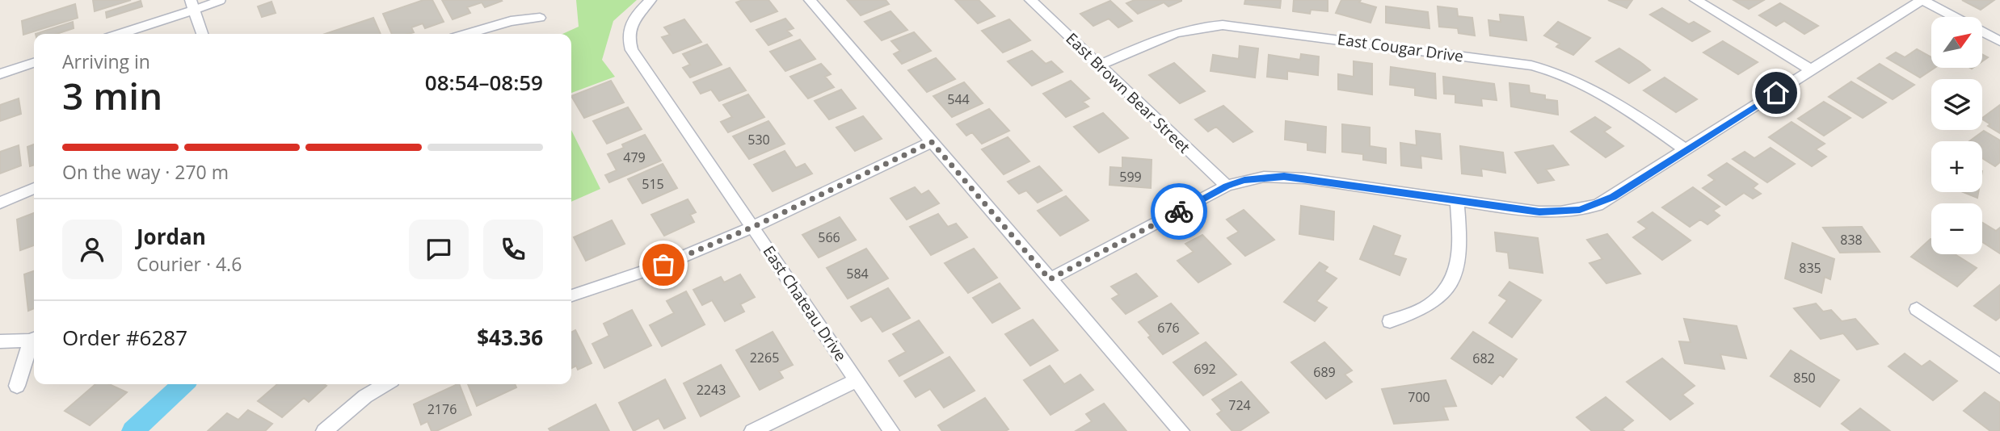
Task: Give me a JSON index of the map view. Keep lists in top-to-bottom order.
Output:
{
  "streets": {
    "street": ["East Cougar Drive", "East Brown Bear Street", "East Chateau Drive"]
  },
  "crossings": [
    ["East Cougar Drive", "East Brown Bear Street"]
  ],
  "house_numbers": [
    "544",
    "530",
    "479",
    "599",
    "515",
    "566",
    "838",
    "835",
    "584",
    "676",
    "2265",
    "682",
    "692",
    "689",
    "850",
    "2243",
    "700",
    "724",
    "2176"
  ],
  "north": "top right",
  "page": {
    "map_buttons": ["+", "−"],
    "heading": ["3 min", "Arriving in", "08:54–08:59"],
    "panel": [
      "Jordan",
      "Courier · 4.6",
      "Order #6287",
      "$43.36"
    ],
    "bar": "On the way · 270 m"
  }
}
